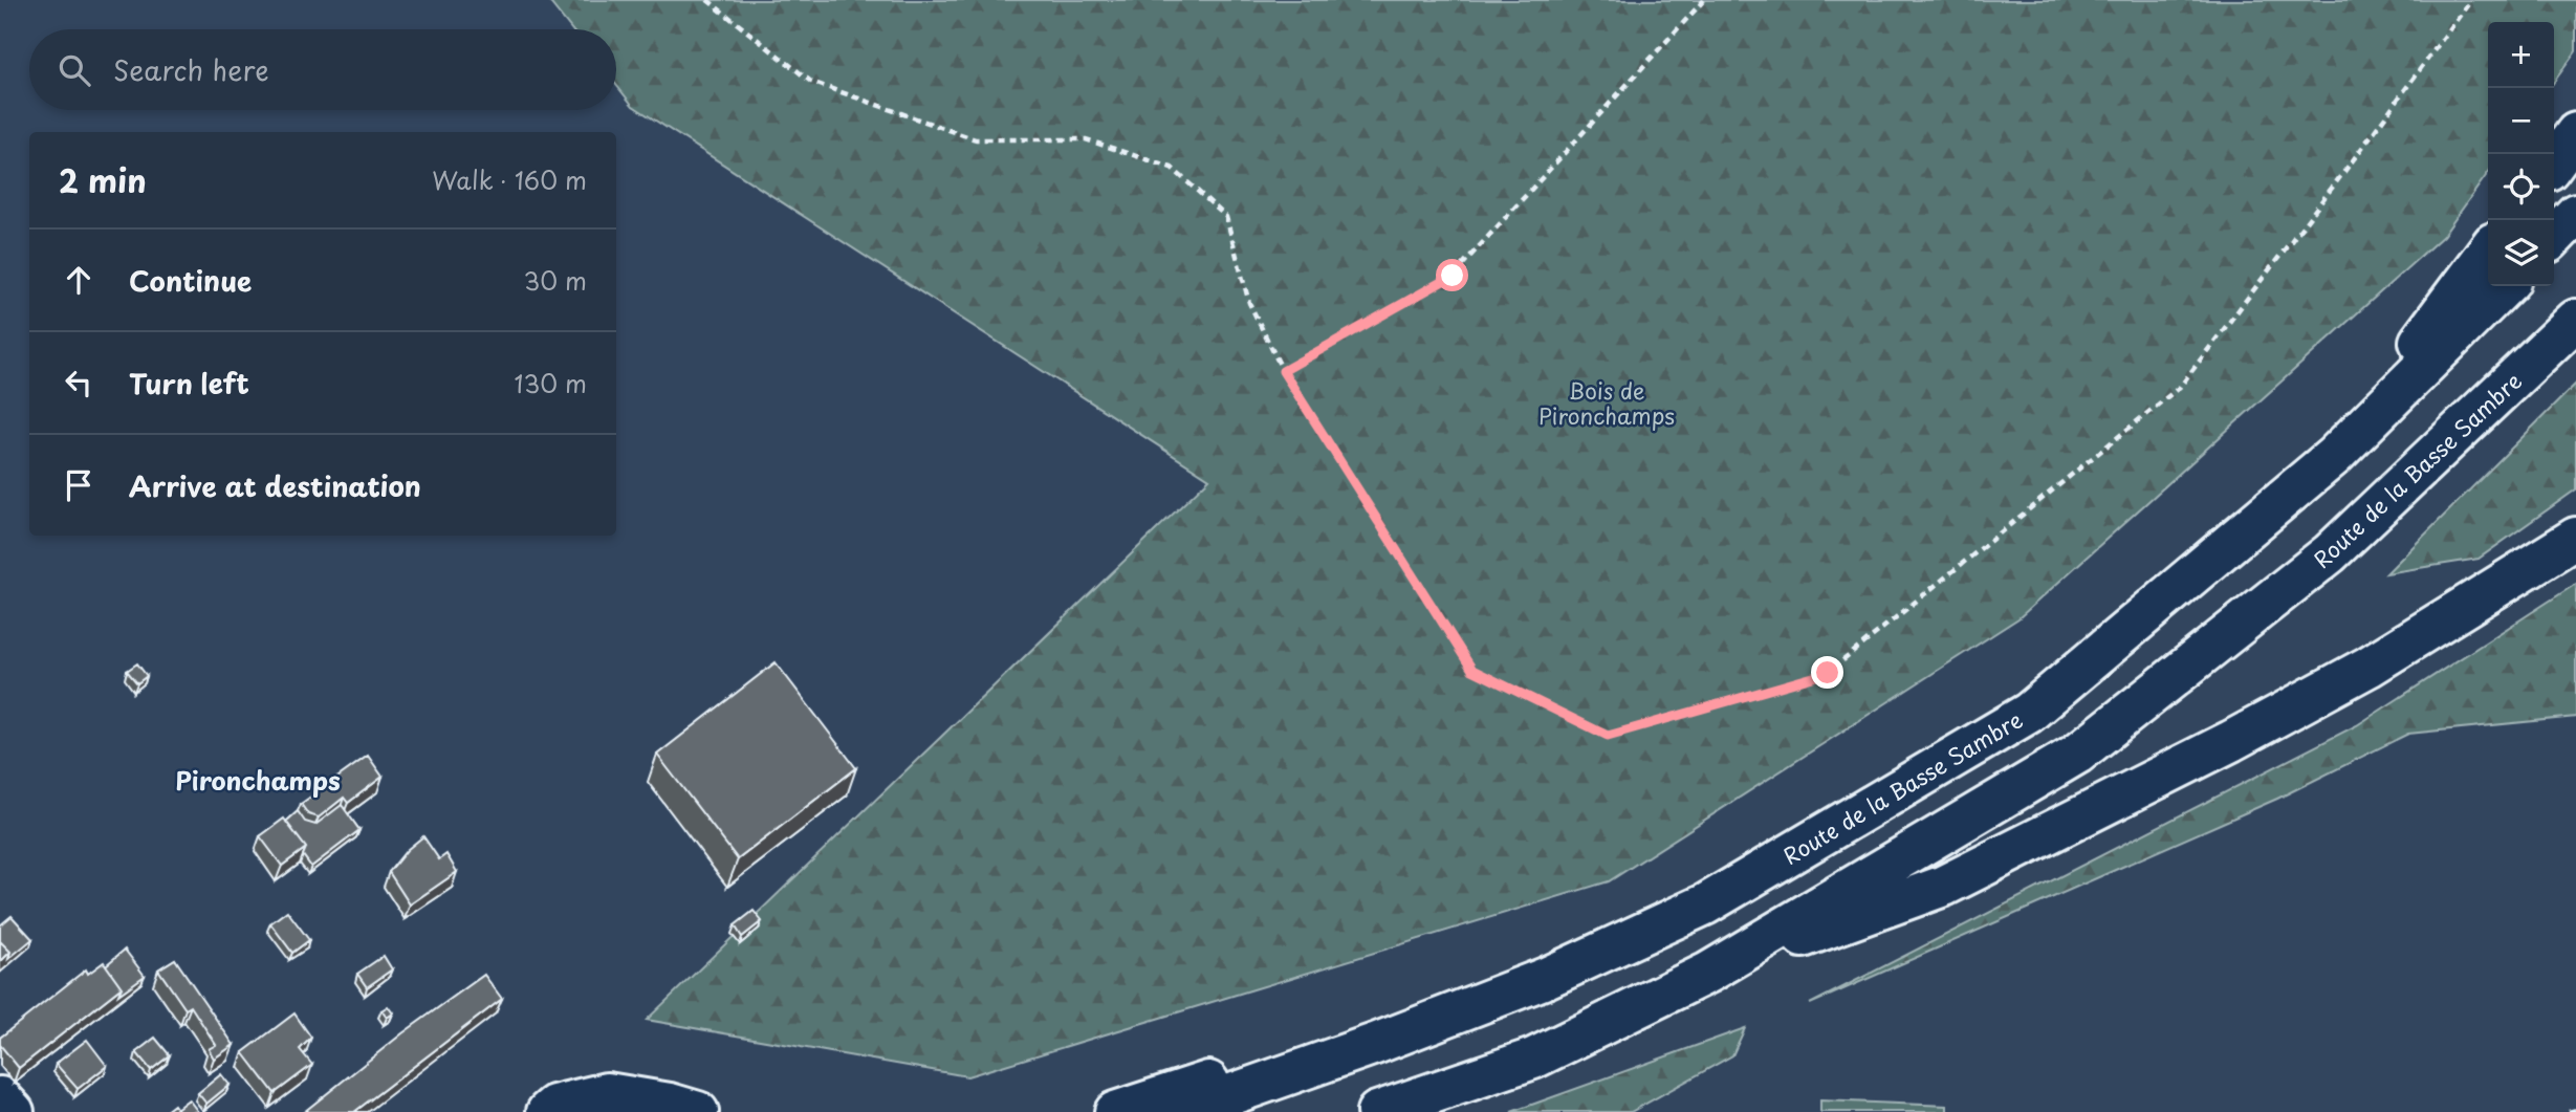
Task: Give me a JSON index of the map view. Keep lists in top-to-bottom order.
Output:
{
  "streets": {
    "main road": ["Route de la Basse Sambre"]
  },
  "districts": ["Pironchamps"],
  "parks": ["Bois de Pironchamps"],
  "page": {
    "map_buttons": ["+", "−"],
    "search": "Search here",
    "heading": ["2 min", "Walk · 160 m"],
    "list": [
      ["Continue", "30 m"],
      ["Turn left", "130 m"],
      "Arrive at destination"
    ]
  }
}
